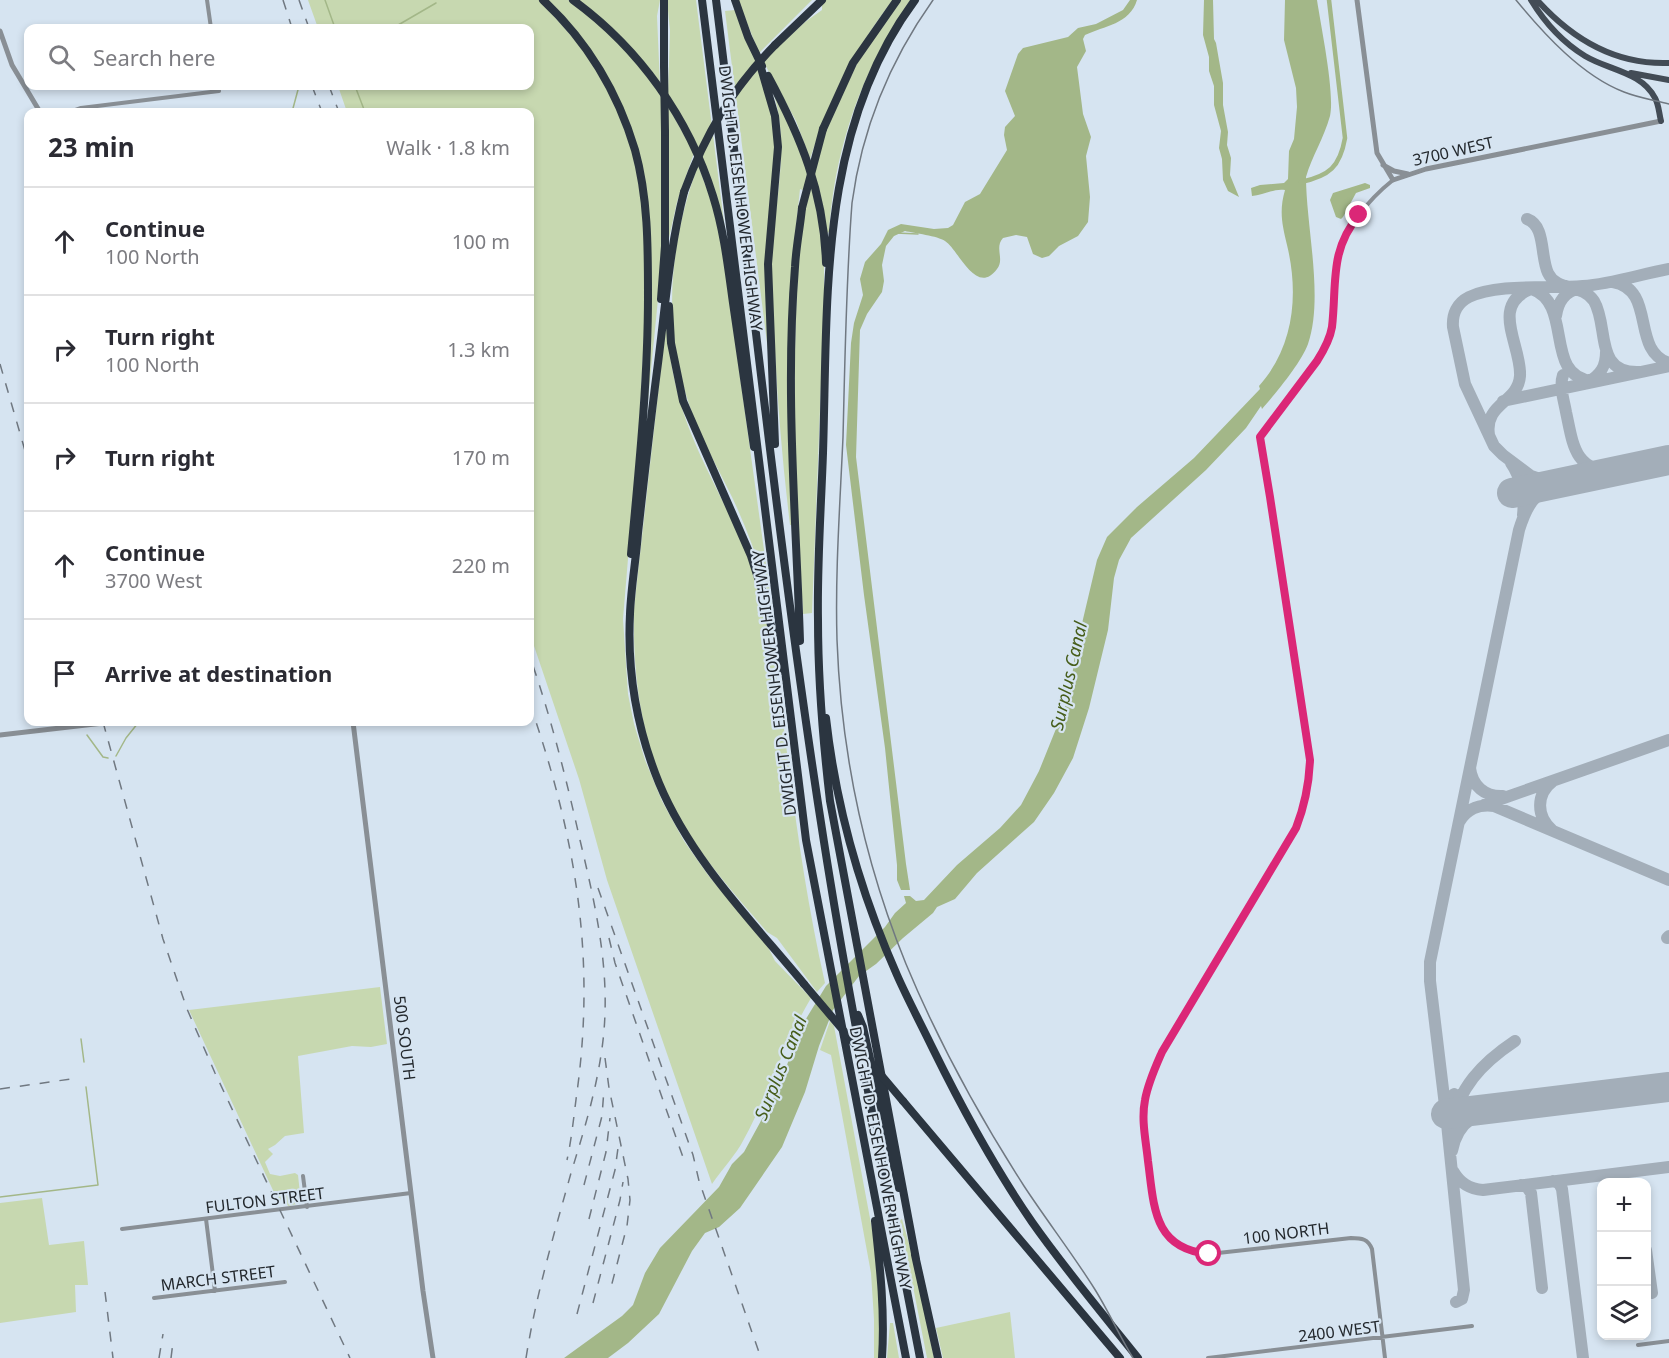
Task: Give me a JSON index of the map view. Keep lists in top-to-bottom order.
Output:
{
  "streets": {
    "highway": ["DWIGHT D. EISENHOWER HIGHWAY"],
    "street": [
      "3700 WEST",
      "500 SOUTH",
      "FULTON STREET",
      "100 NORTH",
      "MARCH STREET",
      "2400 WEST"
    ]
  },
  "crossings": [
    ["3700 WEST", "100 NORTH"],
    ["500 SOUTH", "FULTON STREET"],
    ["100 NORTH", "2400 WEST"]
  ],
  "water": ["Surplus Canal"],
  "page": {
    "search": "Search here",
    "heading": ["23 min", "Walk · 1.8 km"],
    "list": [
      ["Continue", "100 North", "100 m"],
      ["Turn right", "100 North", "1.3 km"],
      ["Turn right", "170 m"],
      ["Continue", "3700 West", "220 m"],
      "Arrive at destination"
    ],
    "map_buttons": ["+", "−"]
  }
}
